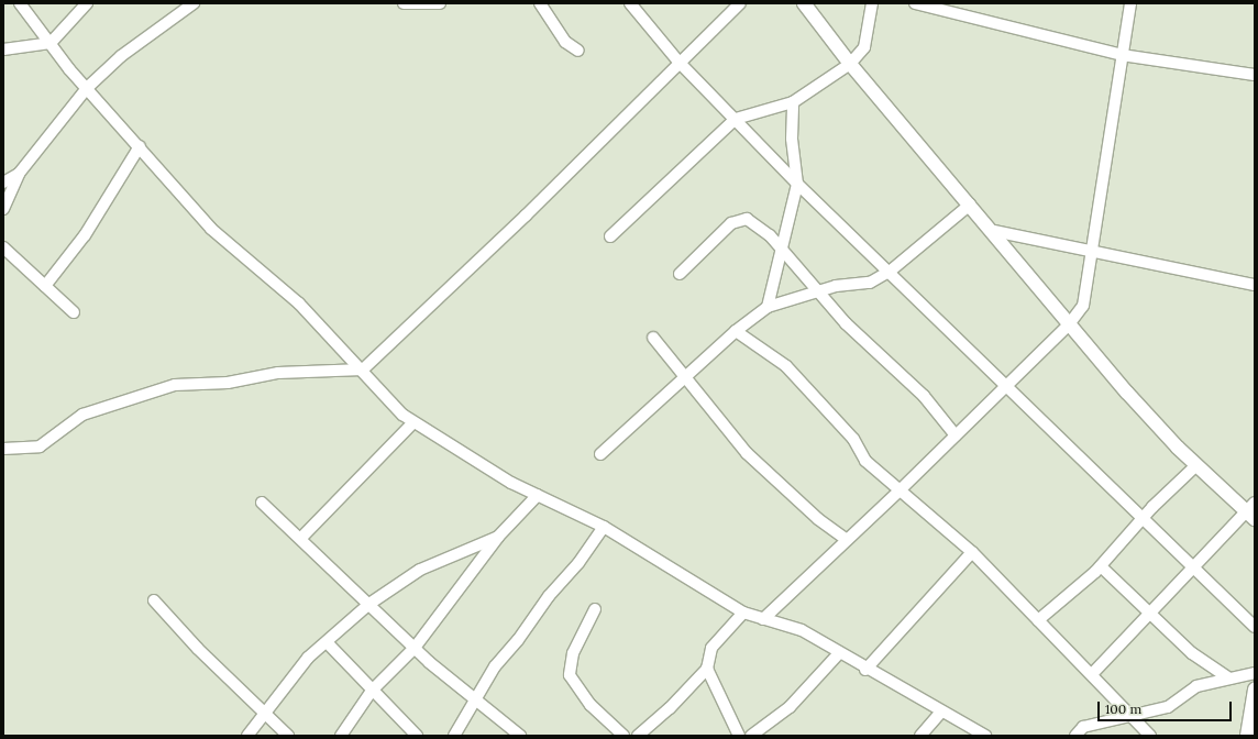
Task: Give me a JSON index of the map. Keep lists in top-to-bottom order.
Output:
{
  "scale_bar": "100 m"
}
